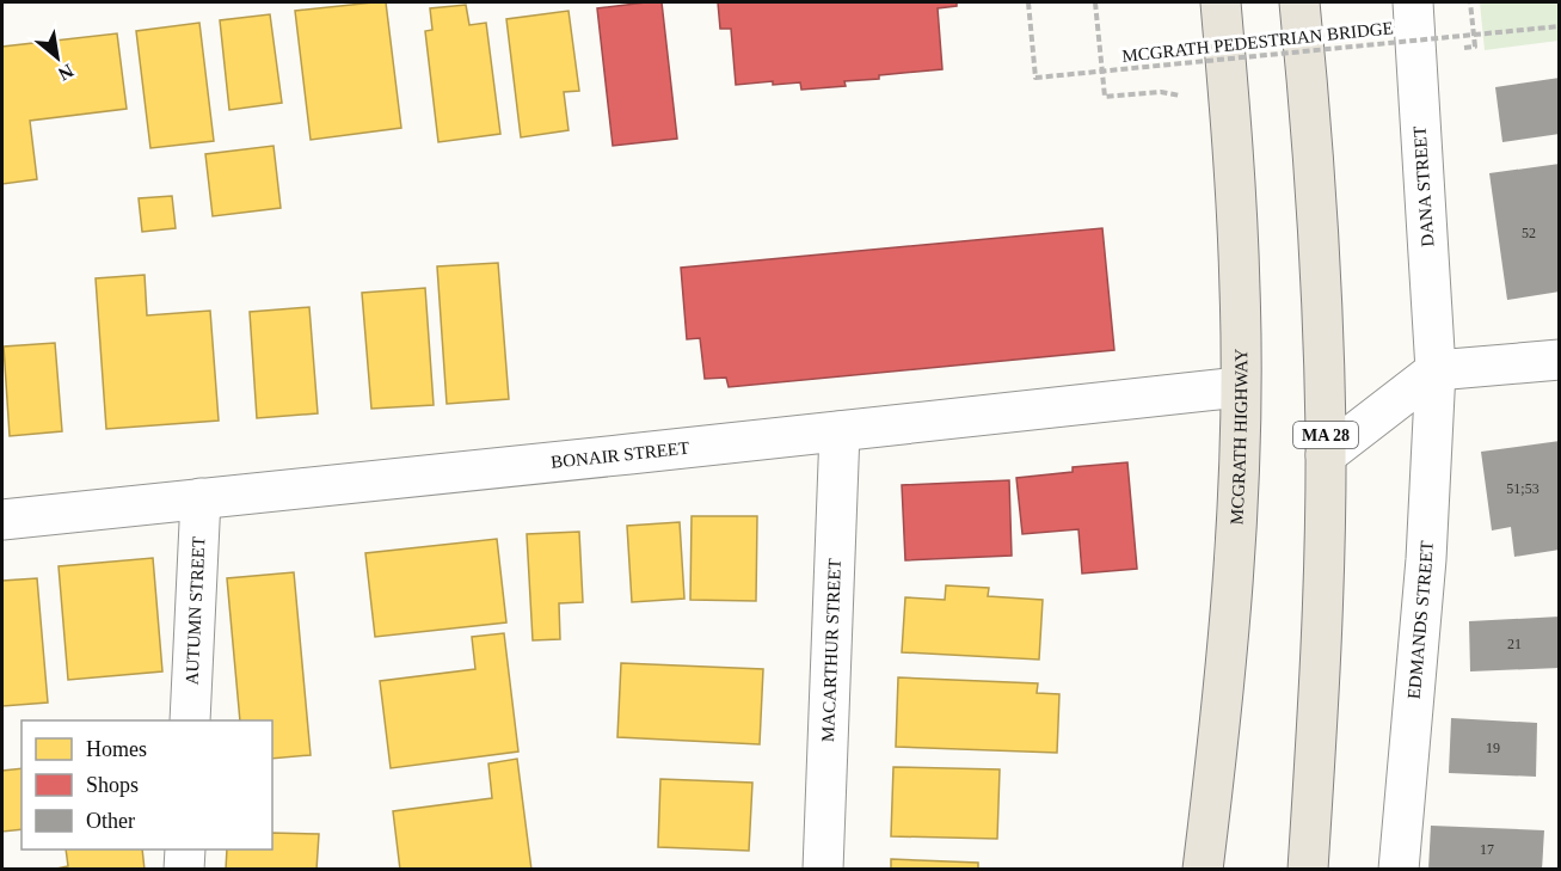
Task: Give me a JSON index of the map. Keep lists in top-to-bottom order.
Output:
{
  "streets": {
    "highway": ["MA 28", "MCGRATH HIGHWAY"],
    "street": [
      "DANA STREET",
      "BONAIR STREET",
      "AUTUMN STREET",
      "EDMANDS STREET",
      "MACARTHUR STREET"
    ],
    "path": ["MCGRATH PEDESTRIAN BRIDGE"]
  },
  "crossings": [
    ["DANA STREET", "EDMANDS STREET"],
    ["MCGRATH HIGHWAY", "BONAIR STREET"],
    ["BONAIR STREET", "AUTUMN STREET"],
    ["BONAIR STREET", "MACARTHUR STREET"]
  ],
  "house_numbers": [
    "52",
    "51;53",
    "21",
    "19",
    "17"
  ],
  "legend": ["Homes", "Shops", "Other"],
  "north": "bottom right"
}
